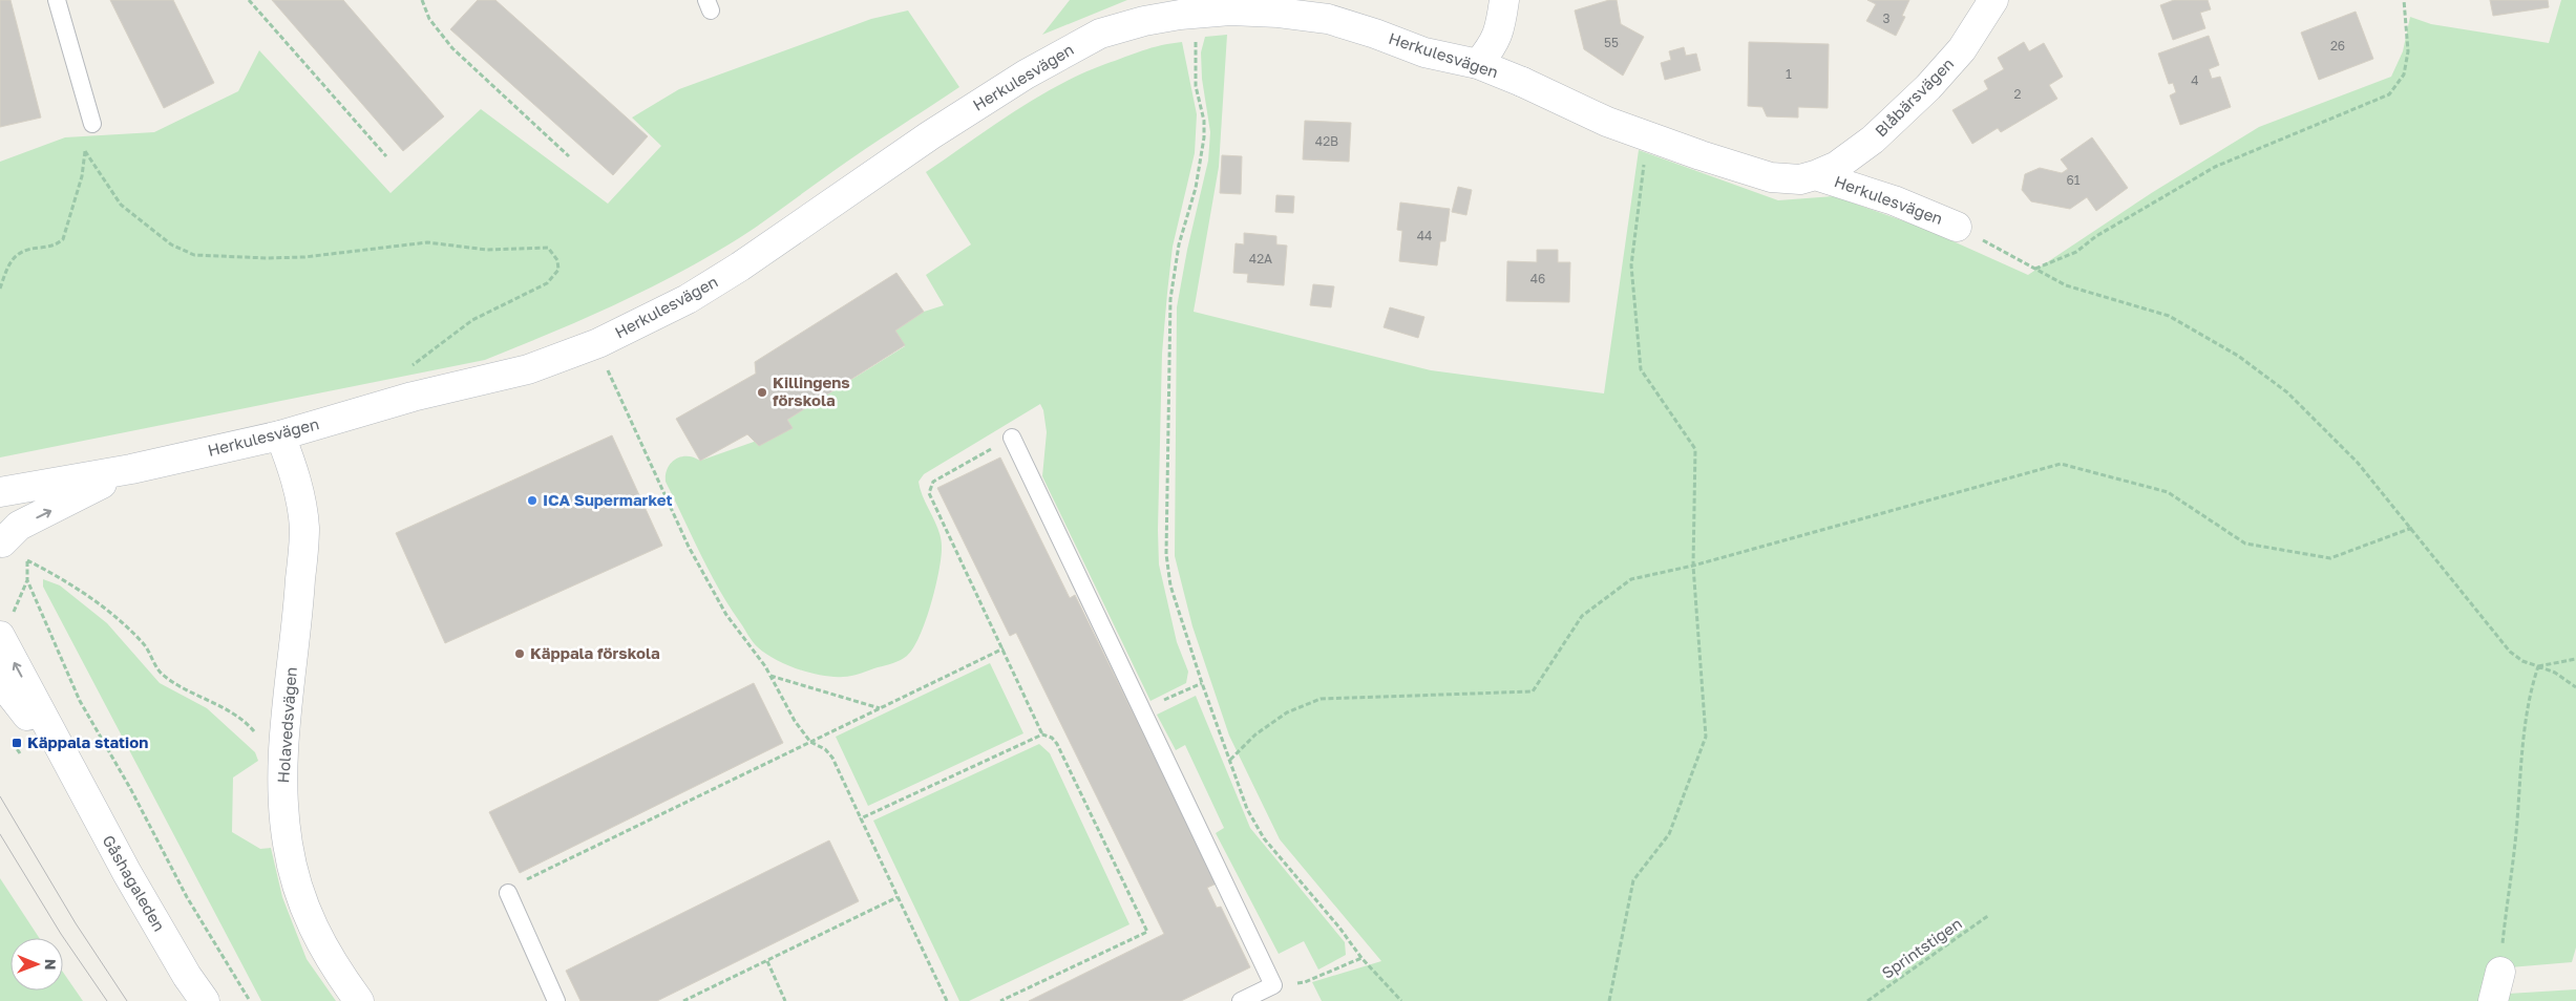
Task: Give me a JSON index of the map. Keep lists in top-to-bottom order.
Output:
{
  "streets": {
    "street": [
      "Herkulesvägen",
      "Blåbärsvägen",
      "Holavedsvägen",
      "Gåshagaleden"
    ],
    "path": ["Sprintstigen"]
  },
  "crossings": [
    ["Herkulesvägen", "Blåbärsvägen"],
    ["Herkulesvägen", "Holavedsvägen"]
  ],
  "places": {
    "other": ["Killingens förskola", "ICA Supermarket", "Käppala förskola"],
    "transit": ["Käppala station"]
  },
  "house_numbers": [
    "3",
    "55",
    "26",
    "1",
    "4",
    "2",
    "42B",
    "61",
    "44",
    "42A",
    "46"
  ],
  "north": "right"
}
